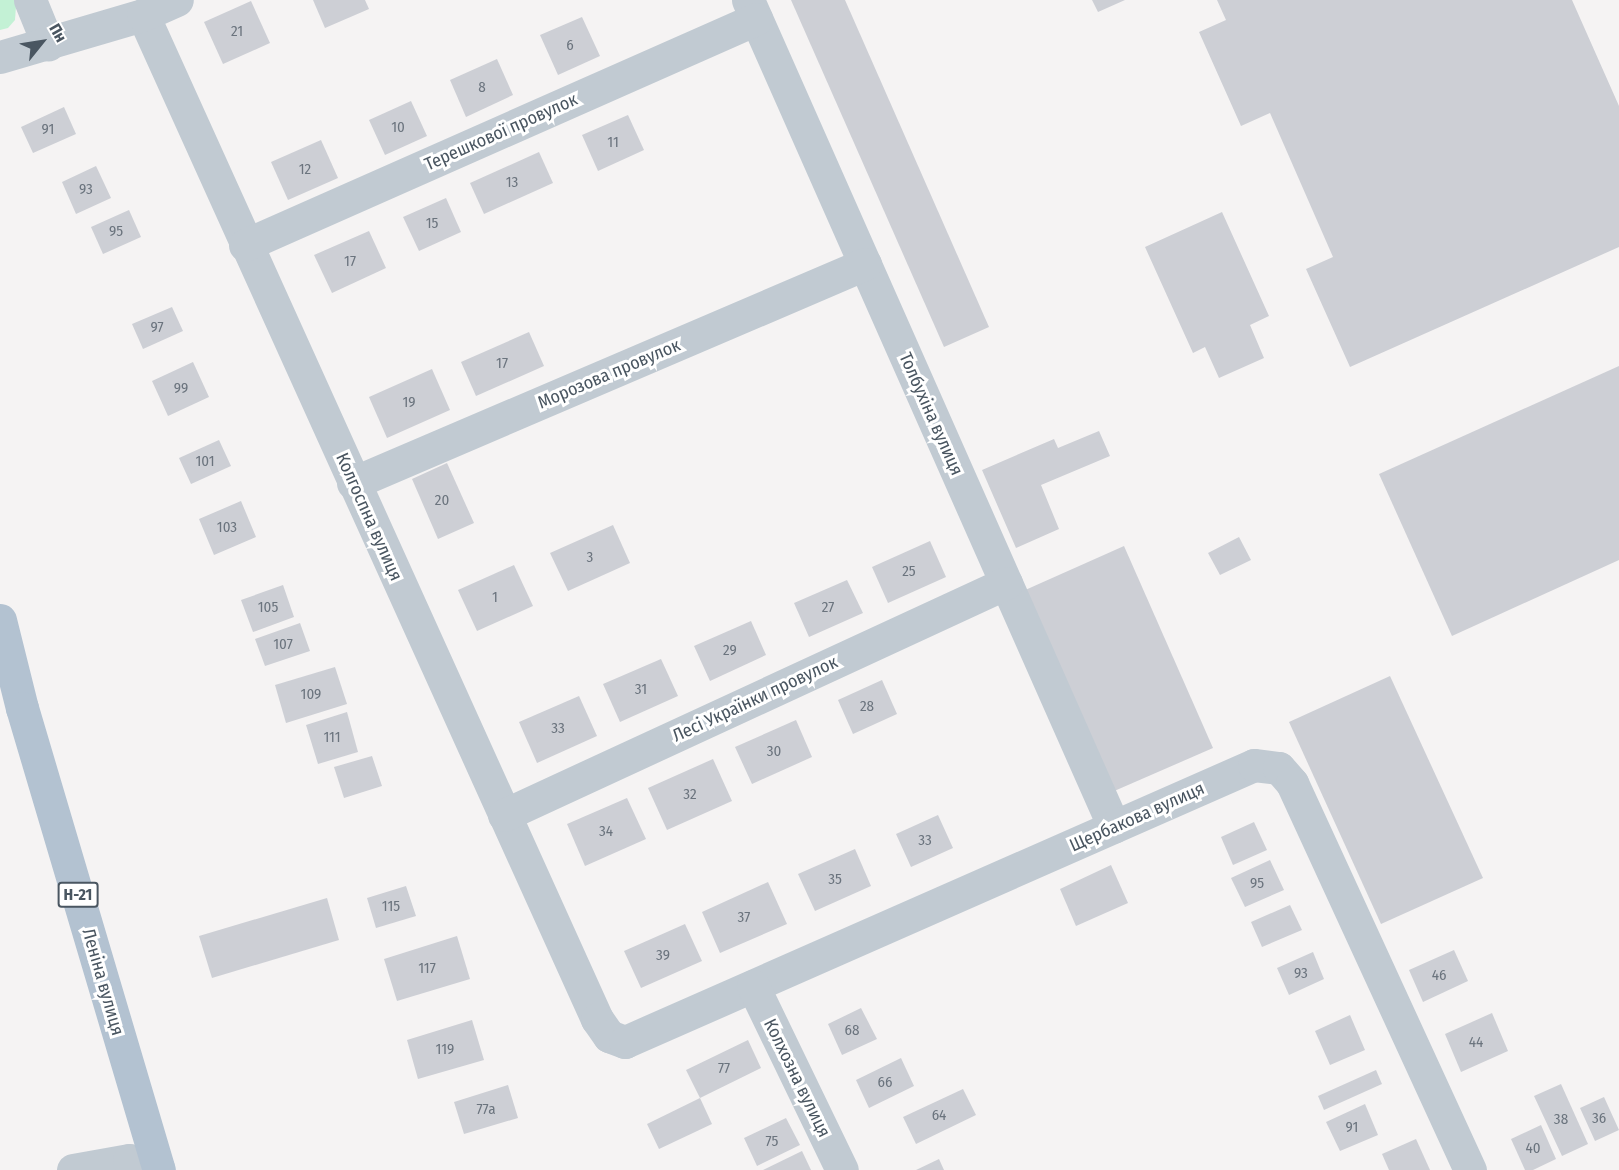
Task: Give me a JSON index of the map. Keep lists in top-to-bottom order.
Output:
{
  "streets": {
    "main road": ["Н-21", "Леніна вулиця"],
    "street": [
      "Терешкової провулок",
      "Морозова провулок",
      "Толбухіна вулиця",
      "Колгоспна вулиця",
      "Лесі Українки провулок",
      "Щербакова вулиця",
      "Колхозна вулиця"
    ]
  },
  "crossings": [
    ["Терешкової провулок", "Толбухіна вулиця"],
    ["Терешкової провулок", "Колгоспна вулиця"],
    ["Морозова провулок", "Толбухіна вулиця"],
    ["Морозова провулок", "Колгоспна вулиця"],
    ["Толбухіна вулиця", "Лесі Українки провулок"],
    ["Толбухіна вулиця", "Щербакова вулиця"],
    ["Колгоспна вулиця", "Лесі Українки провулок"],
    ["Колгоспна вулиця", "Щербакова вулиця"],
    ["Щербакова вулиця", "Колхозна вулиця"]
  ],
  "house_numbers": [
    "21",
    "6",
    "8",
    "10",
    "91",
    "11",
    "12",
    "13",
    "93",
    "15",
    "95",
    "17",
    "97",
    "17",
    "99",
    "19",
    "101",
    "20",
    "103",
    "3",
    "25",
    "1",
    "105",
    "27",
    "107",
    "29",
    "31",
    "109",
    "28",
    "33",
    "111",
    "30",
    "32",
    "34",
    "33",
    "35",
    "95",
    "115",
    "37",
    "39",
    "117",
    "93",
    "46",
    "68",
    "44",
    "119",
    "77",
    "66",
    "77а",
    "64",
    "36",
    "38",
    "91",
    "75",
    "40"
  ],
  "north": "top right"
}
